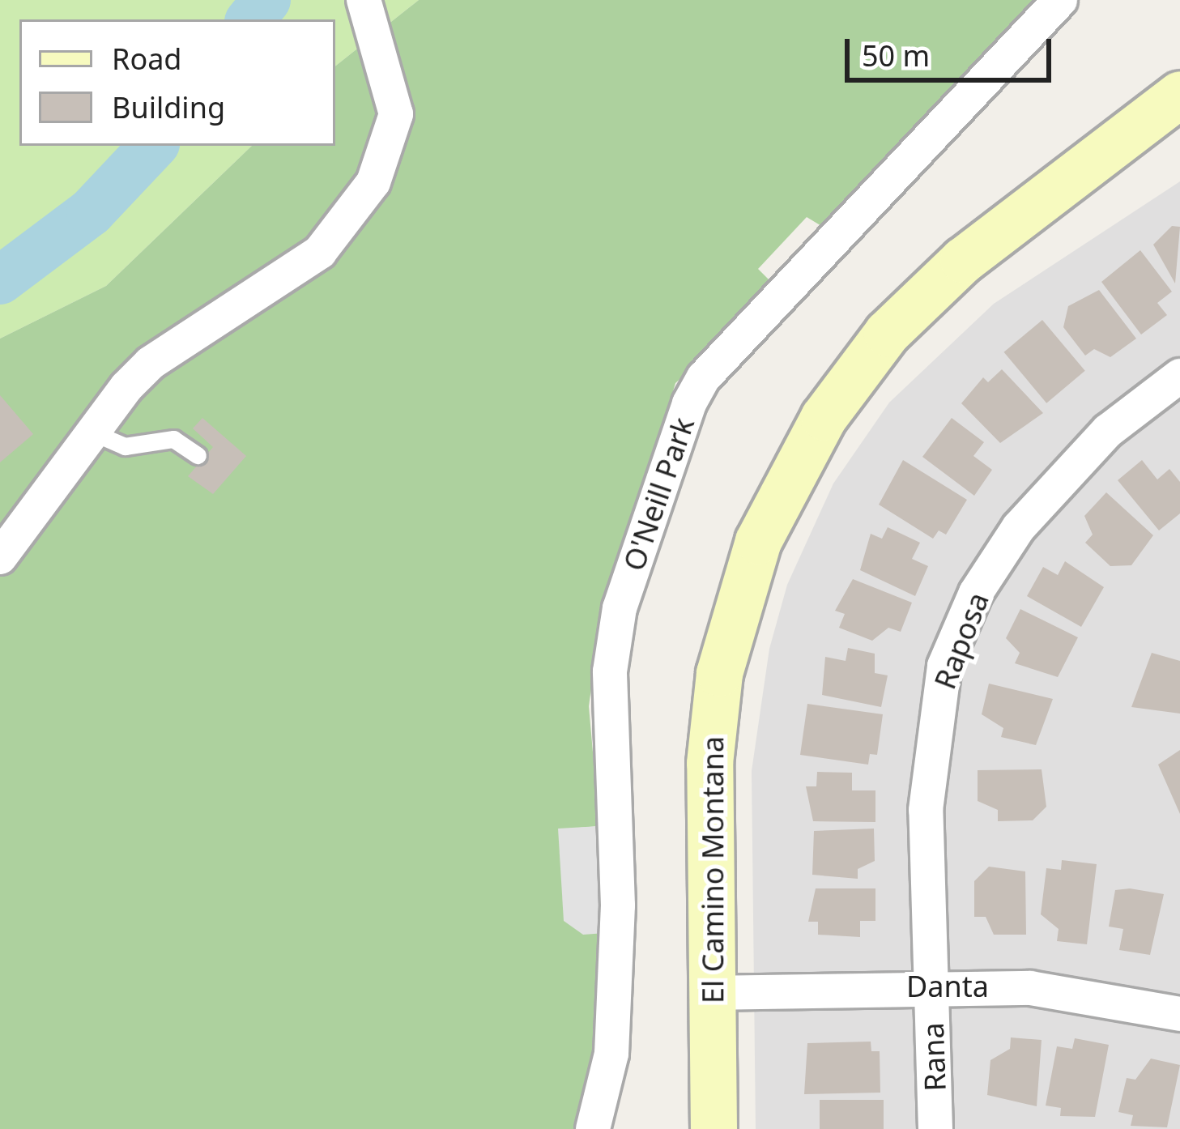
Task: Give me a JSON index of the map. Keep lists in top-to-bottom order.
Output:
{
  "streets": {
    "street": [
      "O'Neill Park",
      "Raposa",
      "El Camino Montana",
      "Danta",
      "Rana"
    ]
  },
  "crossings": [
    ["Raposa", "Danta"],
    ["Raposa", "Rana"],
    ["El Camino Montana", "Danta"],
    ["Danta", "Rana"]
  ],
  "legend": ["Road", "Building"],
  "scale_bar": "50 m"
}
